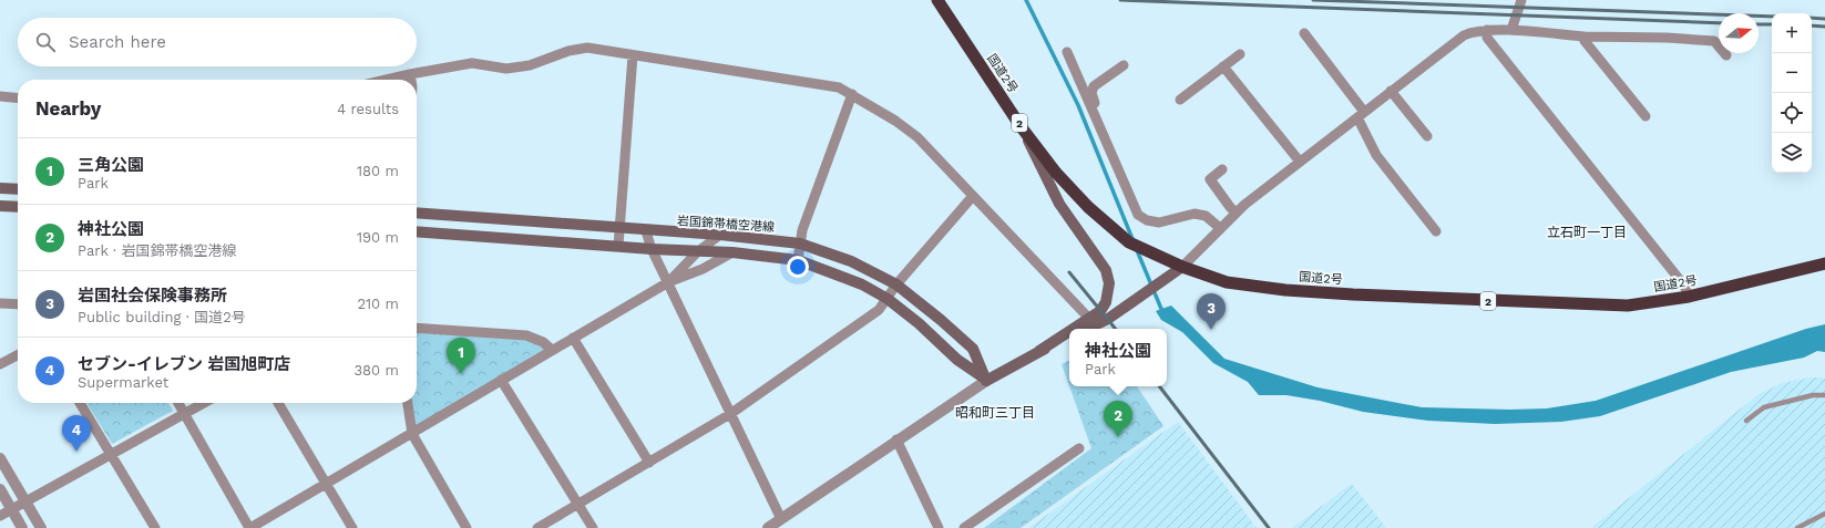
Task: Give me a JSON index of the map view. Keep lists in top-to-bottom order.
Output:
{
  "streets": {
    "highway": ["国道2号", "2"],
    "main road": ["岩国錦帯橋空港線"]
  },
  "districts": ["立石町一丁目", "昭和町三丁目"],
  "north": "right",
  "page": {
    "map_buttons": ["+", "−"],
    "search": "Search here",
    "heading": ["Nearby", "4 results"],
    "list": [
      {
        "mark": "1",
        "name": "三角公園",
        "note": "Park",
        "value": "180 m"
      },
      {
        "mark": "2",
        "name": "神社公園",
        "note": "Park · 岩国錦帯橋空港線",
        "value": "190 m"
      },
      {
        "mark": "3",
        "name": "岩国社会保険事務所",
        "note": "Public building · 国道2号",
        "value": "210 m"
      },
      {
        "mark": "4",
        "name": "セブン-イレブン 岩国旭町店",
        "note": "Supermarket",
        "value": "380 m"
      }
    ],
    "pins": [
      "3",
      "1",
      "2",
      "4"
    ],
    "popup": ["神社公園", "Park"]
  }
}
